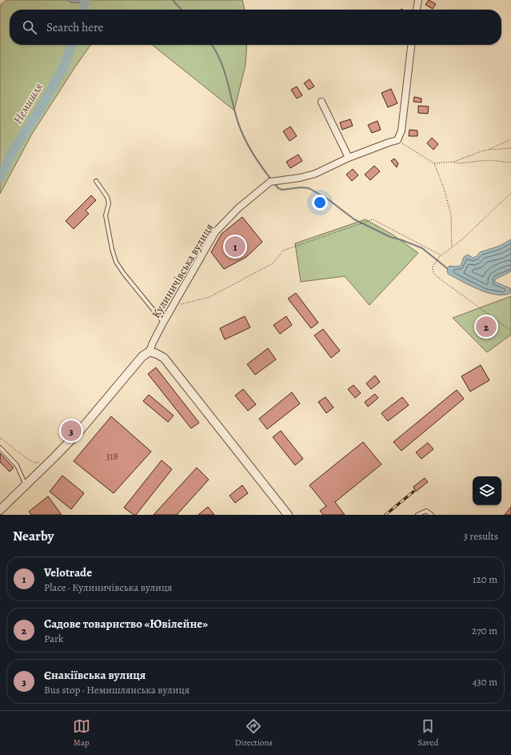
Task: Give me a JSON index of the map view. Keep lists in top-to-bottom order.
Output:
{
  "streets": {
    "street": ["Кулиничівська вулиця"]
  },
  "water": ["Немишля"],
  "house_numbers": ["318"],
  "page": {
    "search": "Search here",
    "pins": ["1", "2", "3"],
    "heading": ["Nearby", "3 results"],
    "list": [
      {
        "mark": "1",
        "name": "Velotrade",
        "note": "Place · Кулиничівська вулиця",
        "value": "120 m"
      },
      {
        "mark": "2",
        "name": "Садове товариство «Ювілейне»",
        "note": "Park",
        "value": "270 m"
      },
      {
        "mark": "3",
        "name": "Єнакіївська вулиця",
        "note": "Bus stop · Немишлянська вулиця",
        "value": "430 m"
      }
    ],
    "nav": ["Map", "Directions", "Saved"]
  }
}
